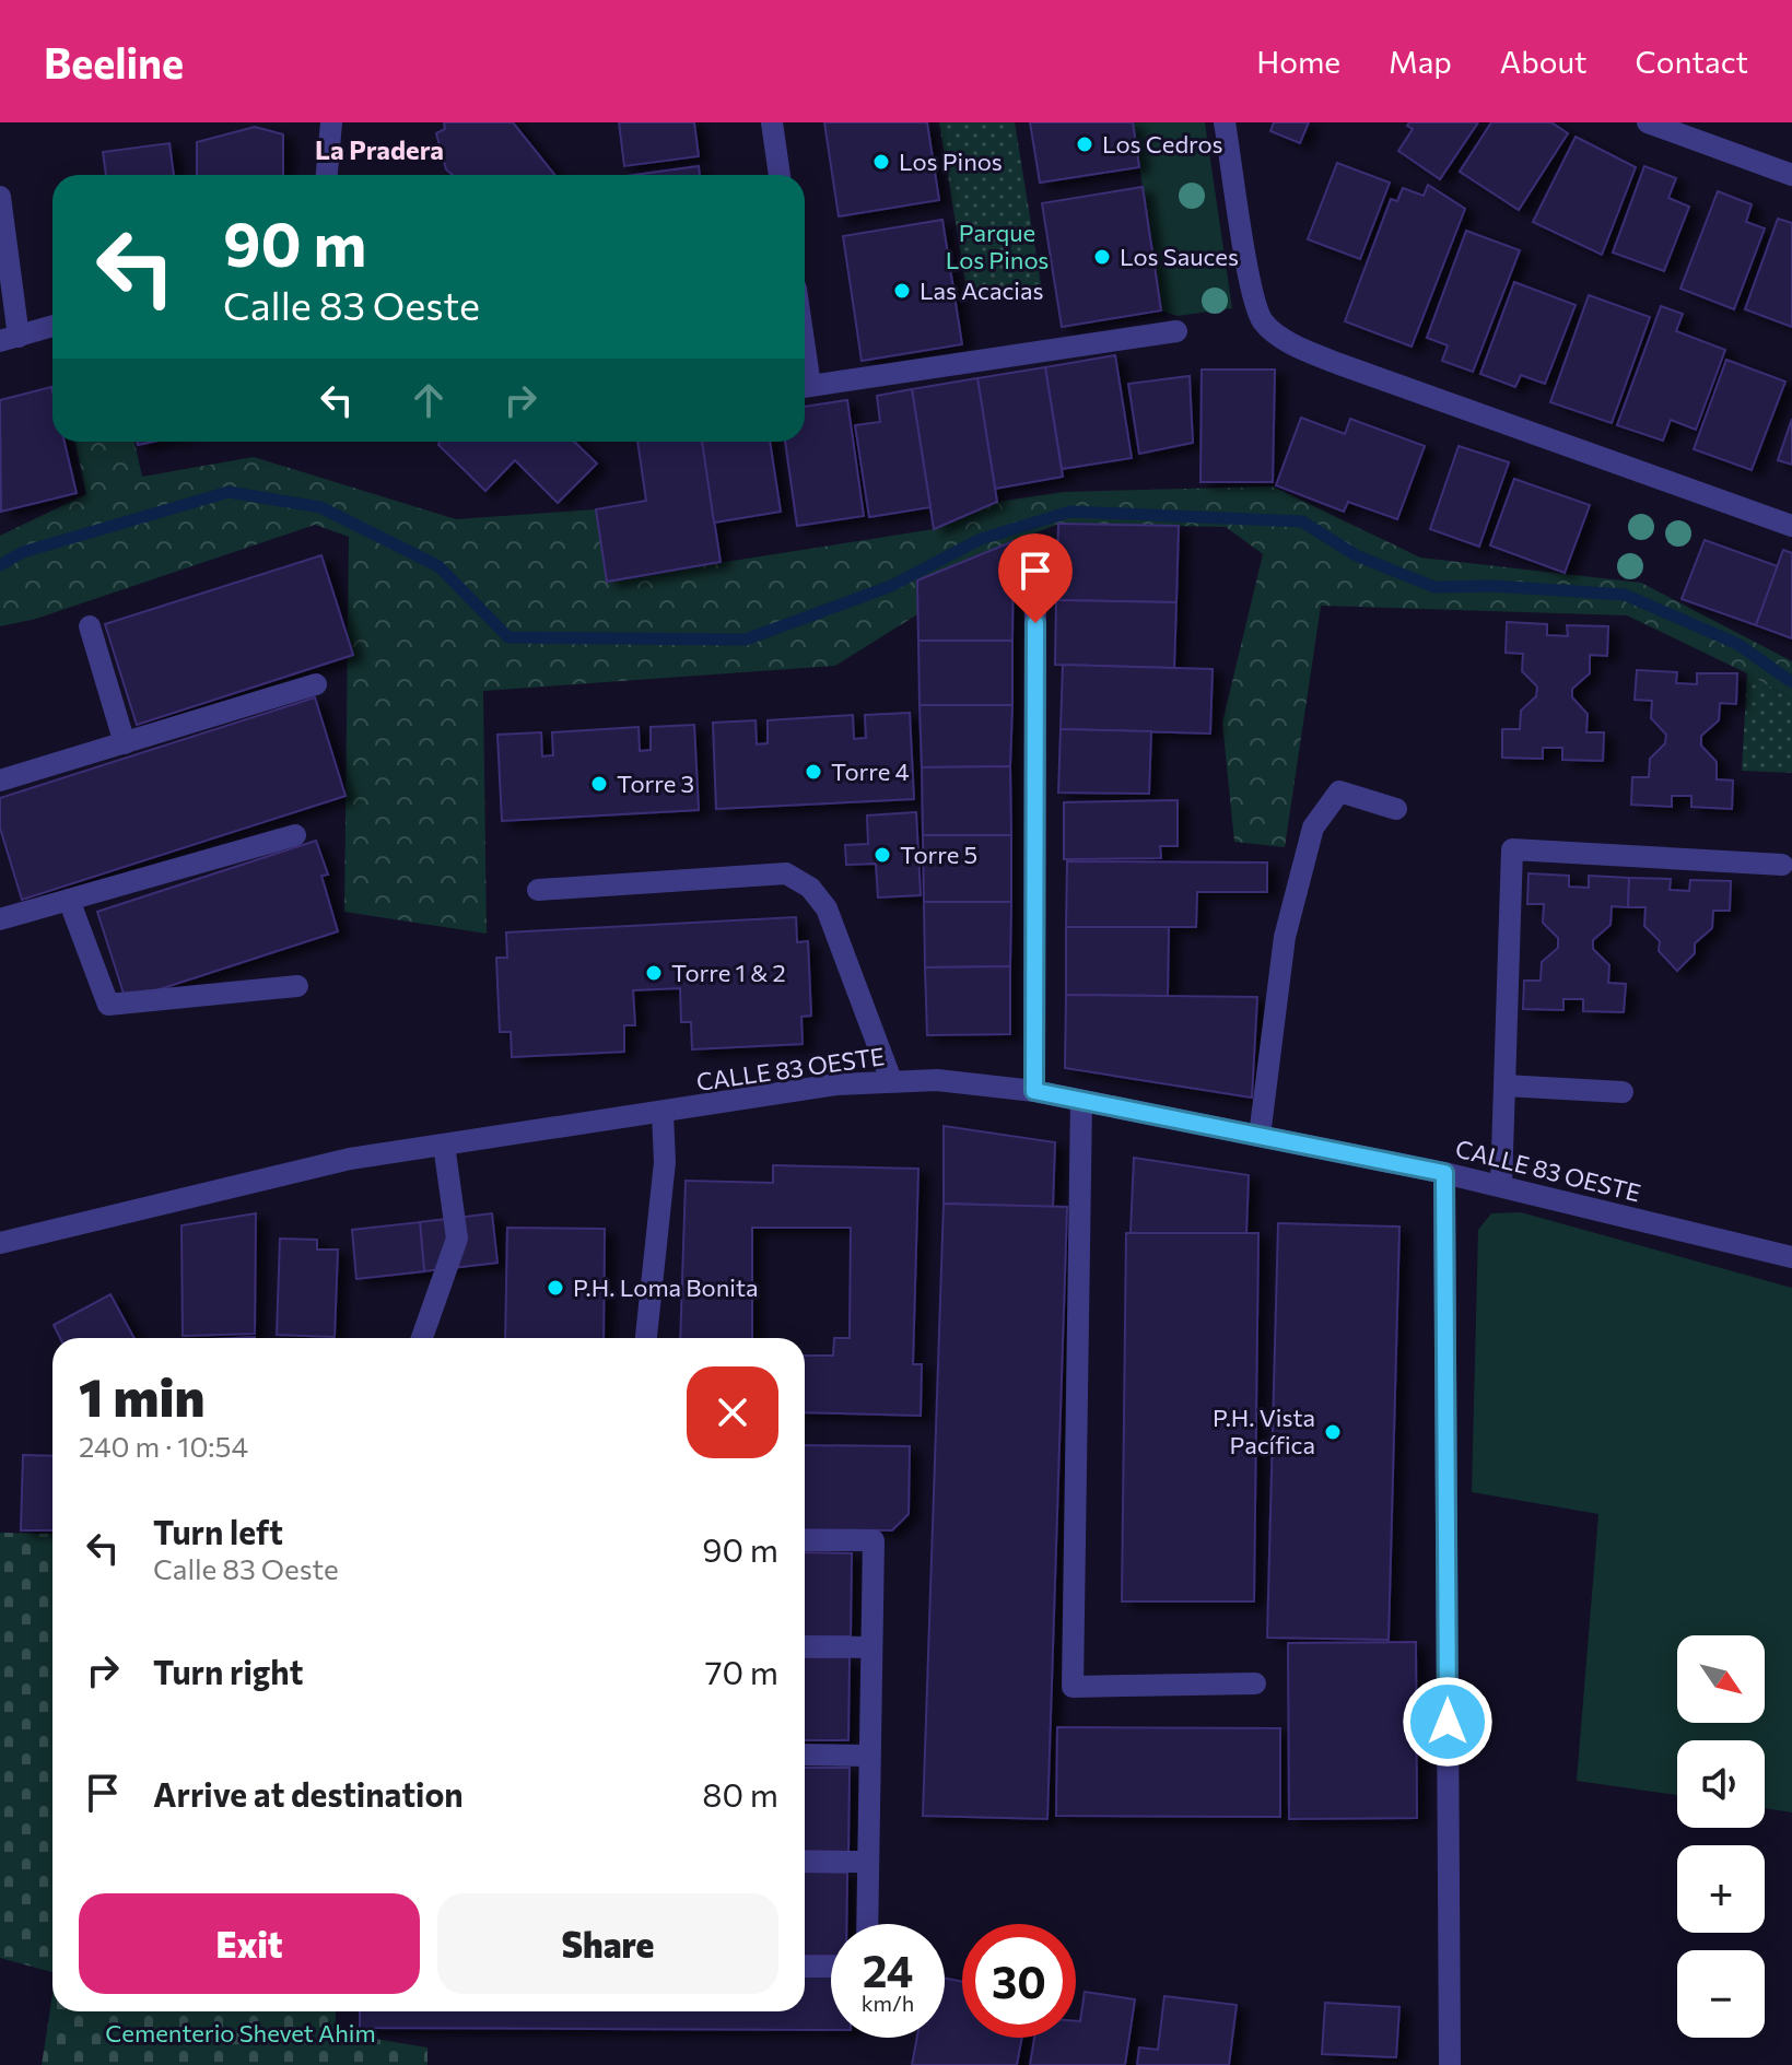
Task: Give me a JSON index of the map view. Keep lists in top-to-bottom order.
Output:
{
  "streets": {
    "street": ["CALLE 83 OESTE"]
  },
  "districts": ["La Pradera"],
  "parks": ["Parque Los Pinos", "Cementerio Shevet Ahim"],
  "places": [
    "Los Cedros",
    "Los Pinos",
    "Los Sauces",
    "Las Acacias",
    "Torre 4",
    "Torre 3",
    "Torre 5",
    "Torre 1 & 2",
    "P.H. Loma Bonita",
    "P.H. Vista Pacífica"
  ],
  "north": "bottom right",
  "page": {
    "header": "Beeline",
    "nav": [
      "Home",
      "Map",
      "About",
      "Contact"
    ],
    "turn": ["90 m", "Calle 83 Oeste"],
    "heading": ["1 min", "240 m · 10:54"],
    "list": [
      {
        "name": "Turn left",
        "note": "Calle 83 Oeste",
        "value": "90 m"
      },
      {
        "name": "Turn right",
        "value": "70 m"
      },
      {
        "name": "Arrive at destination",
        "value": "80 m"
      }
    ],
    "map_buttons": ["+", "−"],
    "buttons": ["Exit", "Share"],
    "speed": "24 km/h",
    "limit": "30"
  }
}
